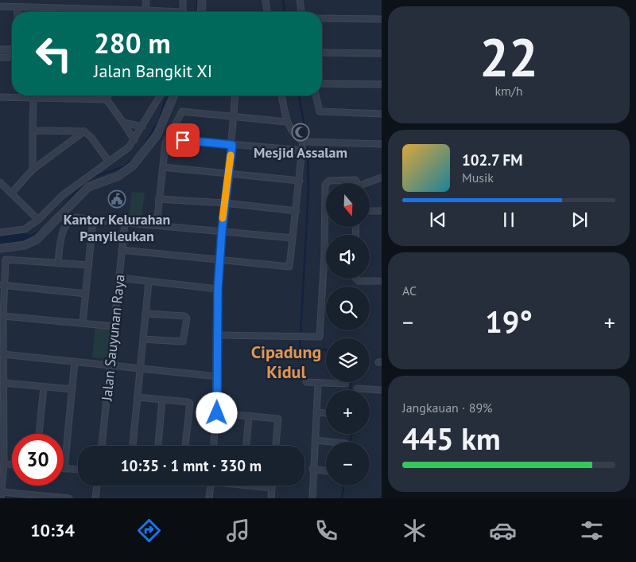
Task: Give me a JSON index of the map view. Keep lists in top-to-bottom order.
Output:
{
  "streets": {
    "street": ["Jalan Sauyunan Raya"]
  },
  "districts": ["Cipadung Kidul"],
  "places": {
    "mosque": ["Mesjid Assalam"],
    "public building": ["Kantor Kelurahan Panyileukan"]
  },
  "north": "bottom",
  "page": {
    "tile": [
      ["22", "km/h"],
      "AC",
      ["Jangkauan · 89%", "445 km"]
    ],
    "turn": ["280 m", "Jalan Bangkit XI"],
    "song": ["102.7 FM", "Musik"],
    "map_buttons": ["+", "−"],
    "heat": ["−", "19°", "+"],
    "limit": "30",
    "trip": "10:35 · 1 mnt · 330 m",
    "tabs": "10:34"
  }
}
